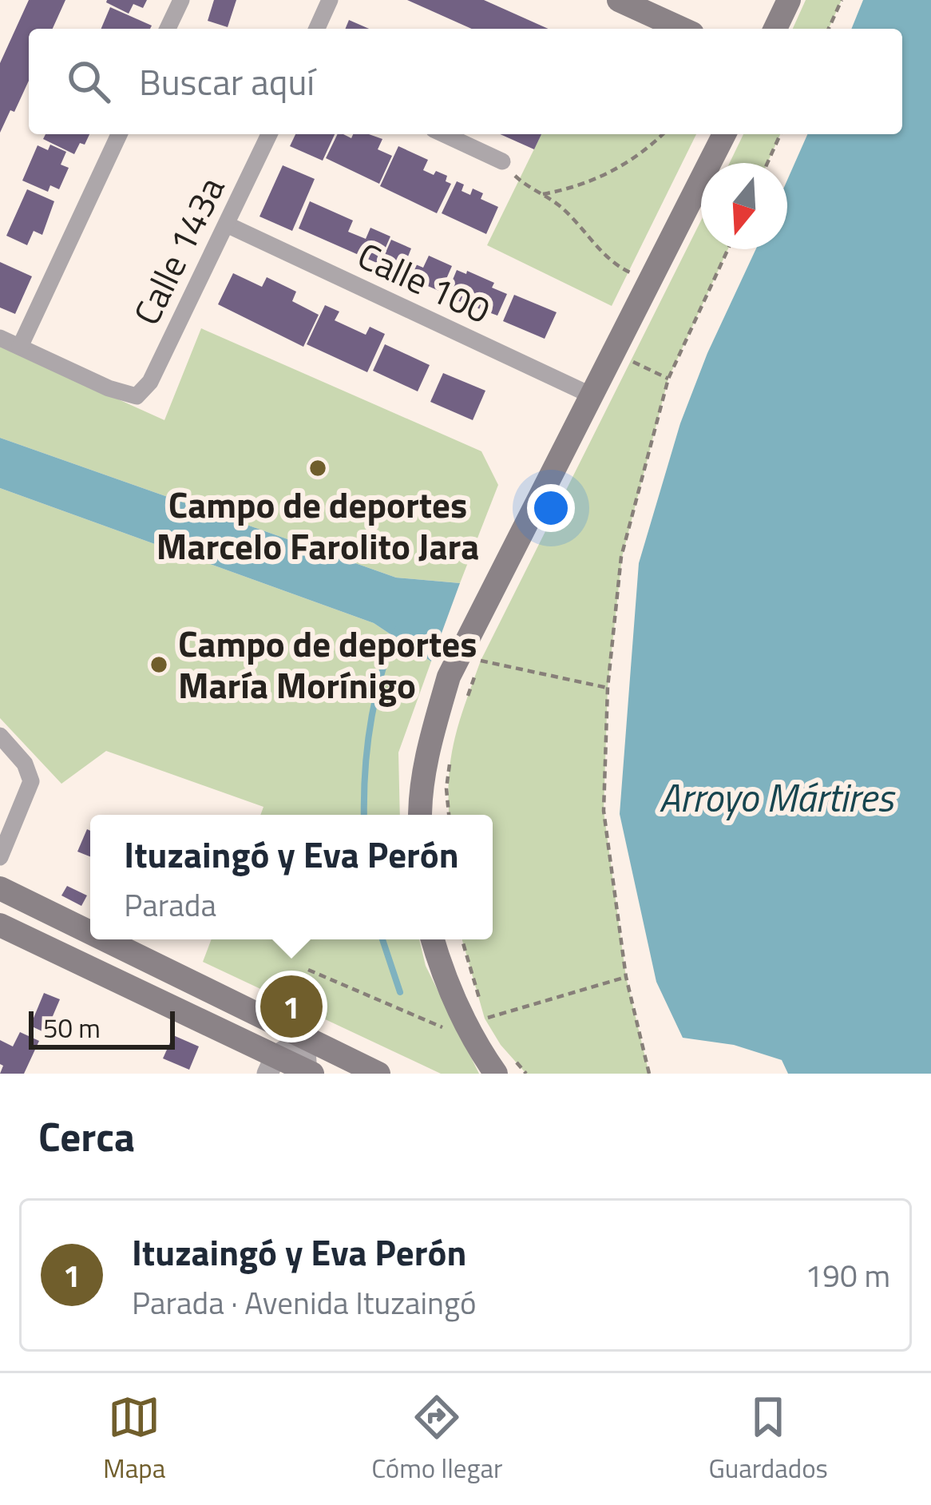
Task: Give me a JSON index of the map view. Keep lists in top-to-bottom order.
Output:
{
  "streets": {
    "street": ["Calle 143a", "Calle 100"]
  },
  "crossings": [
    ["Calle 143a", "Calle 100"]
  ],
  "water": ["Arroyo Mártires"],
  "places": ["Campo de deportes Marcelo Farolito Jara", "Campo de deportes María Morínigo"],
  "scale_bar": "50 m",
  "north": "bottom",
  "page": {
    "search": "Buscar aquí",
    "popup": ["Ituzaingó y Eva Perón", "Parada"],
    "pins": "1",
    "scale": "50 m",
    "heading": "Cerca",
    "list": [
      {
        "mark": "1",
        "name": "Ituzaingó y Eva Perón",
        "note": "Parada · Avenida Ituzaingó",
        "value": "190 m"
      }
    ],
    "nav": ["Mapa", "Cómo llegar", "Guardados"]
  }
}
